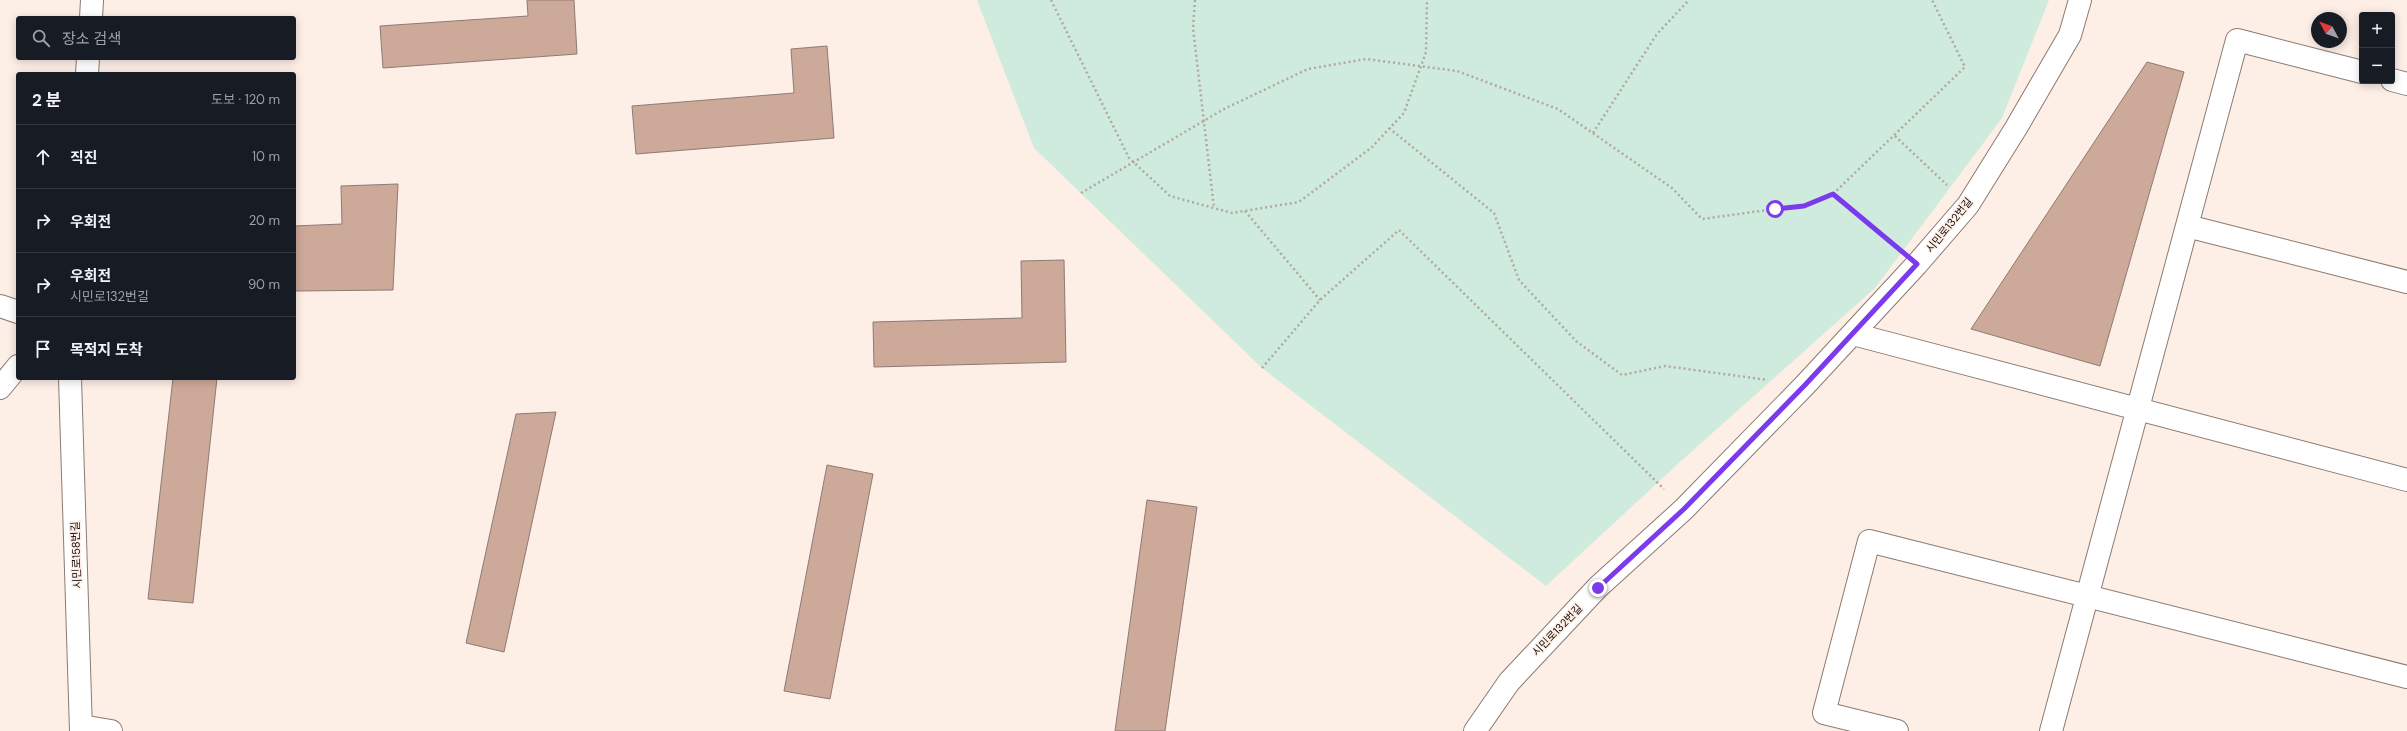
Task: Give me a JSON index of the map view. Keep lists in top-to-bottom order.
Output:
{
  "streets": {
    "street": ["시민로132번길", "시민로158번길"]
  },
  "north": "top left",
  "page": {
    "map_buttons": ["+", "−"],
    "search": "장소 검색",
    "heading": ["2 분", "도보 · 120 m"],
    "list": [
      ["직진", "10 m"],
      ["우회전", "20 m"],
      ["우회전", "시민로132번길", "90 m"],
      "목적지 도착"
    ]
  }
}
